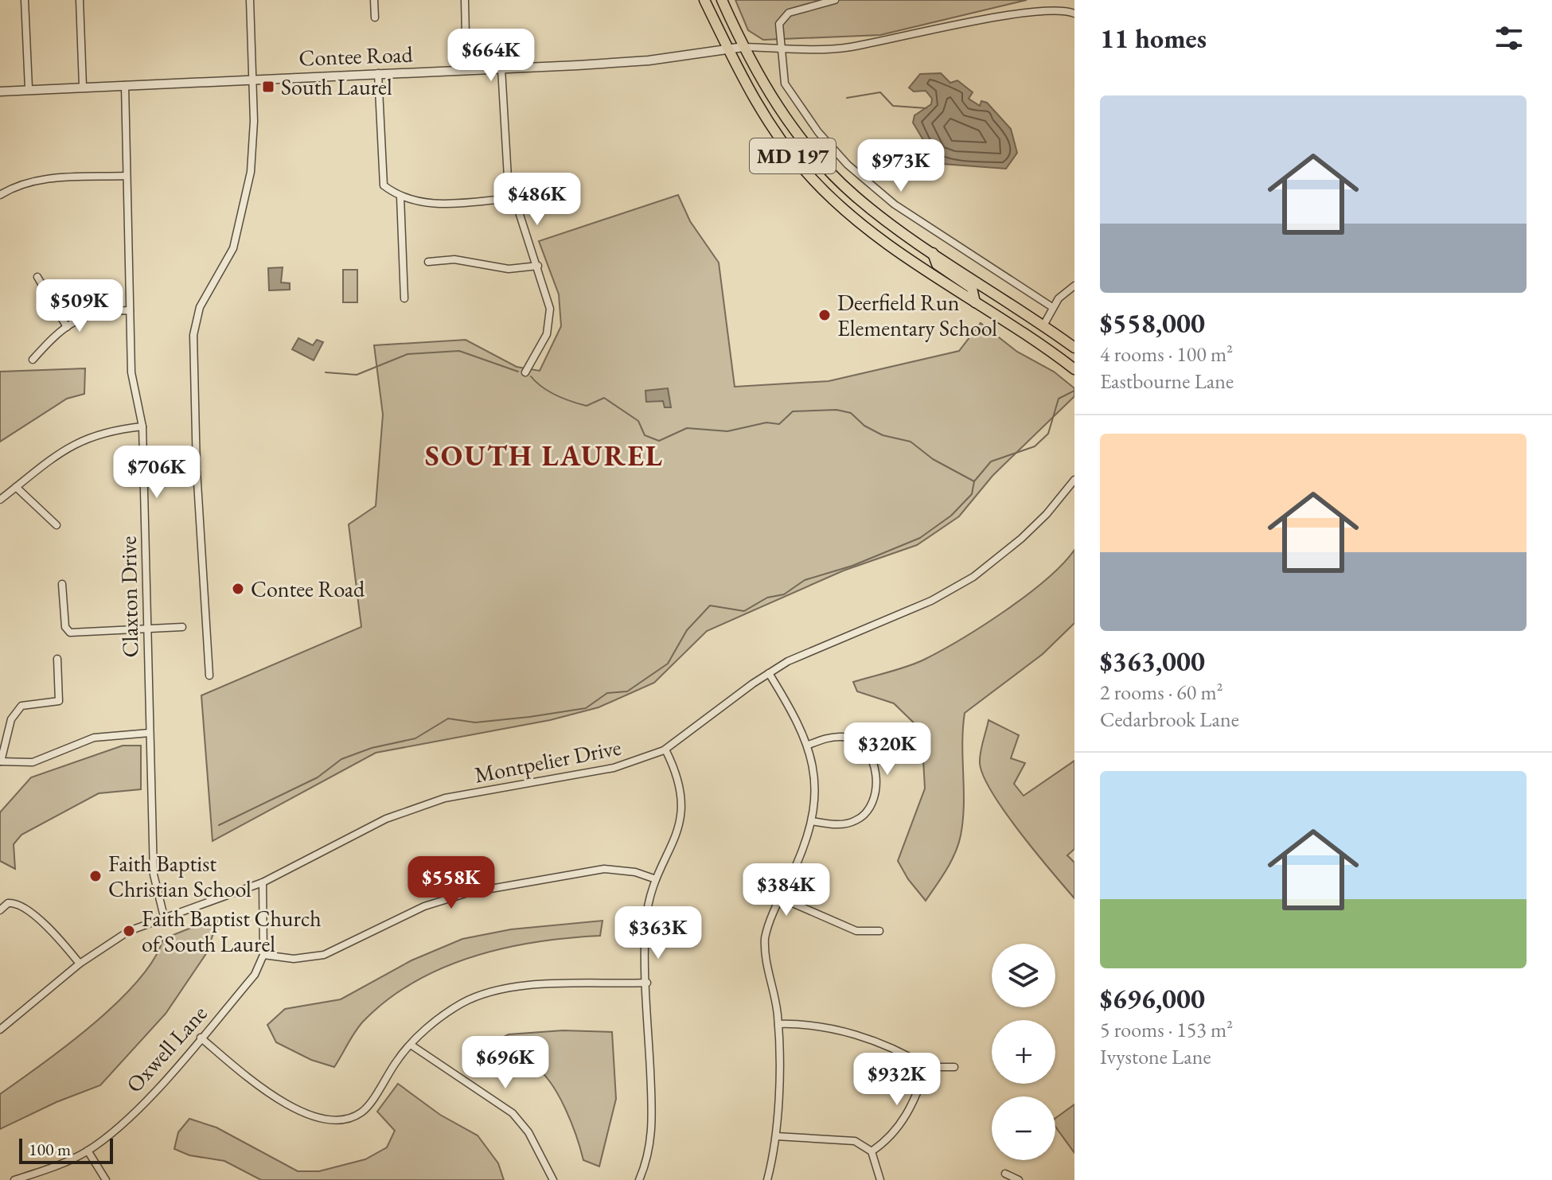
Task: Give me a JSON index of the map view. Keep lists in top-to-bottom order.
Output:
{
  "streets": {
    "main road": ["MD 197"],
    "street": [
      "Contee Road",
      "Claxton Drive",
      "Montpelier Drive",
      "Oxwell Lane"
    ]
  },
  "crossings": [
    ["Contee Road", "MD 197"],
    ["Contee Road", "Claxton Drive"],
    ["Claxton Drive", "Montpelier Drive"],
    ["Montpelier Drive", "Oxwell Lane"]
  ],
  "districts": ["SOUTH LAUREL"],
  "places": {
    "transit": ["South Laurel"],
    "other": [
      "Deerfield Run Elementary School",
      "Contee Road",
      "Faith Baptist Christian School",
      "Faith Baptist Church of South Laurel"
    ]
  },
  "scale_bar": "100 m",
  "page": {
    "heading": "11 homes",
    "price": [
      "$664K",
      "$973K",
      "$486K",
      "$509K",
      "$706K",
      "$320K",
      "$558K",
      "$384K",
      "$363K",
      "$696K",
      "$932K"
    ],
    "list": [
      {
        "name": "$558,000",
        "note": "4 rooms · 100 m² · Eastbourne Lane"
      },
      {
        "name": "$363,000",
        "note": "2 rooms · 60 m² · Cedarbrook Lane"
      },
      {
        "name": "$696,000",
        "note": "5 rooms · 153 m² · Ivystone Lane"
      }
    ],
    "map_buttons": ["+", "−"],
    "scale": "100 m"
  }
}
